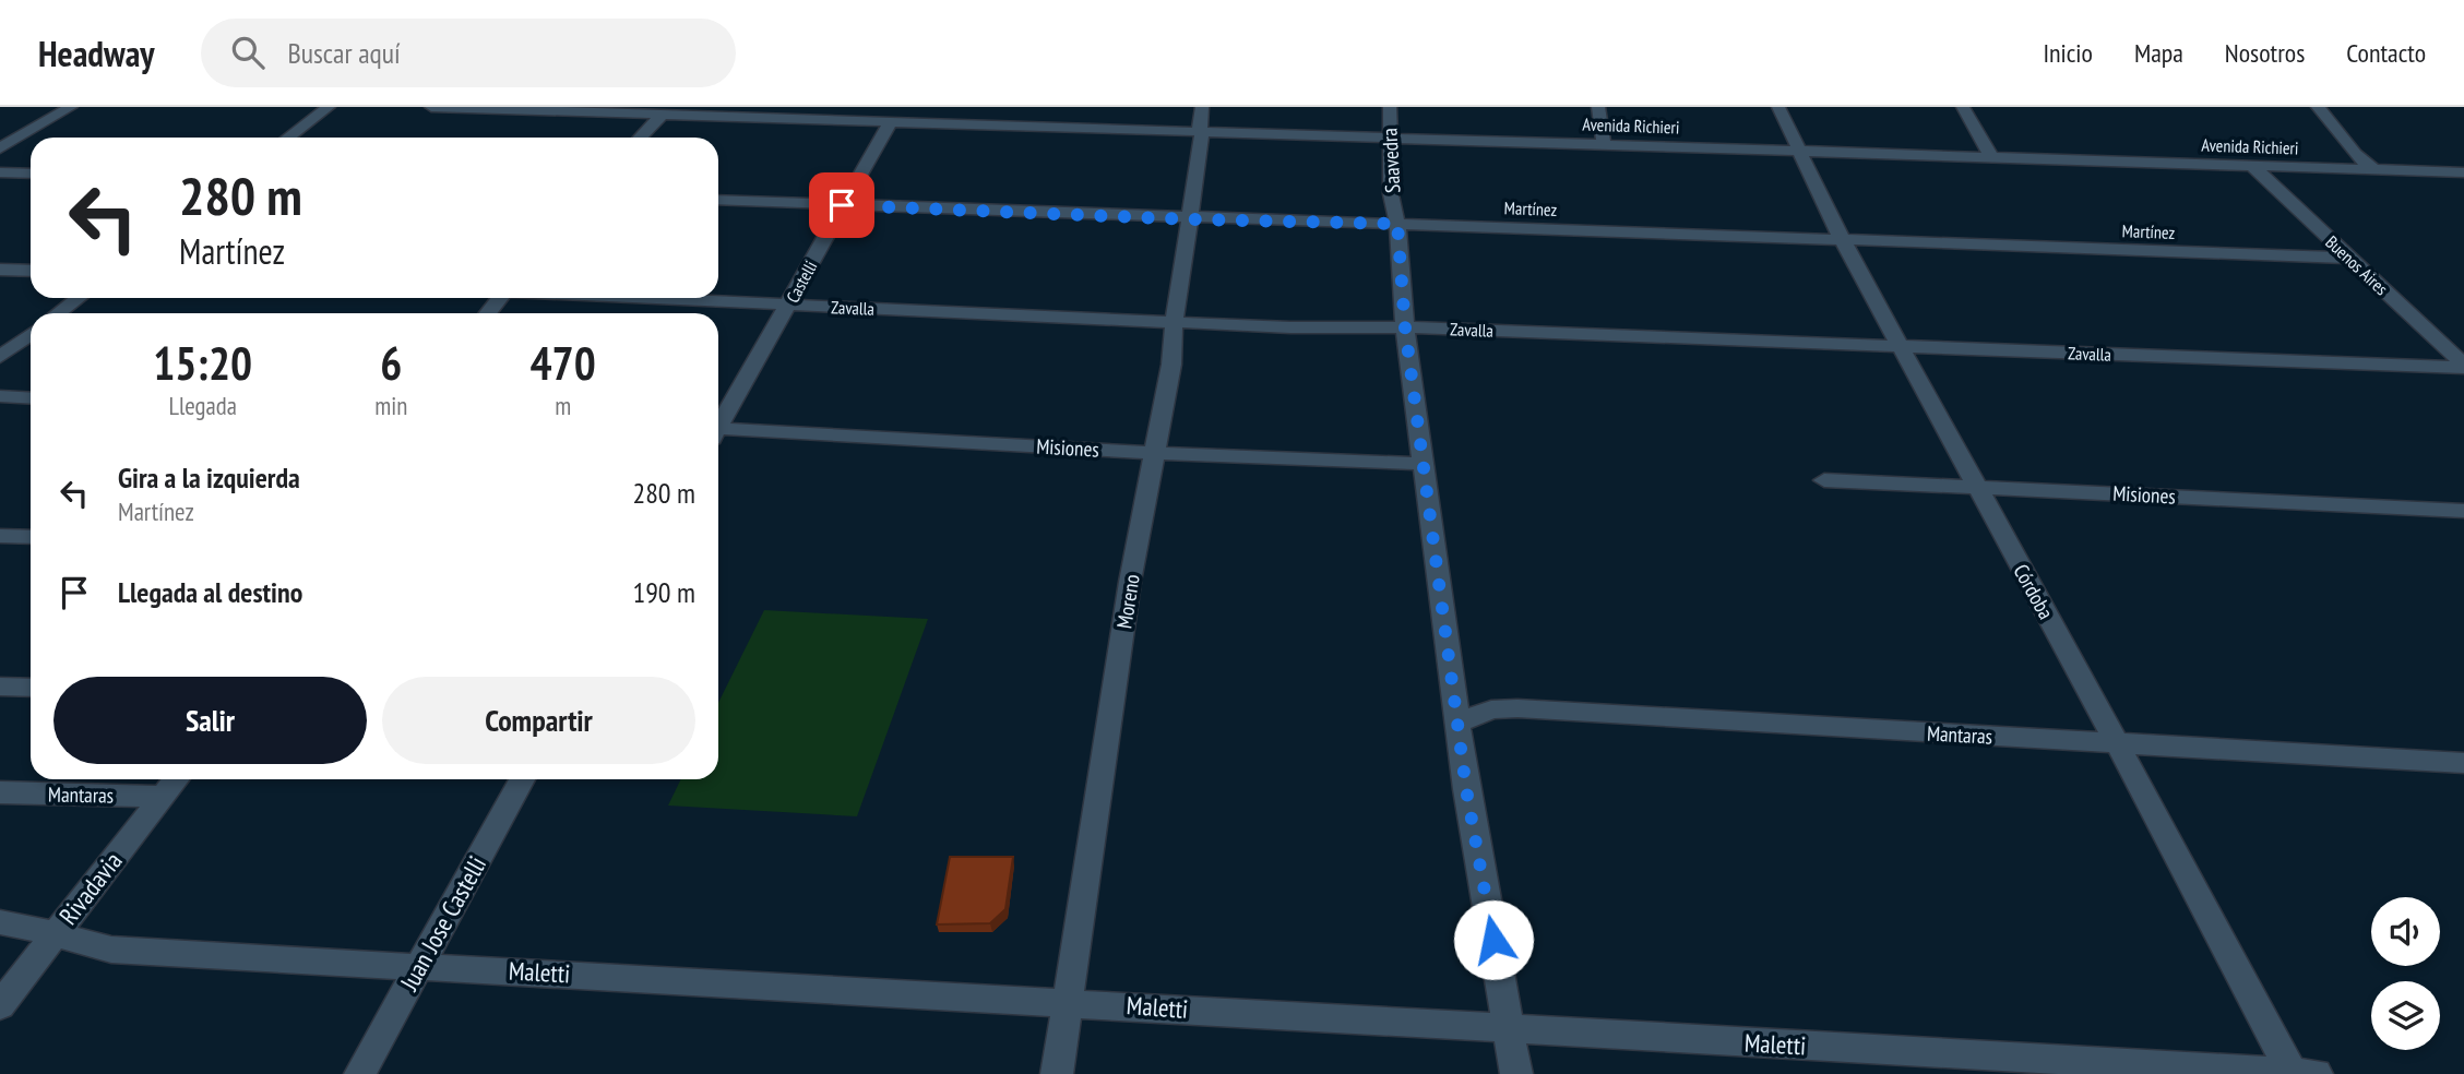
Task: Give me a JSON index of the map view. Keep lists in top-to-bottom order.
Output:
{
  "streets": {
    "street": [
      "Avenida Richieri",
      "Saavedra",
      "Martínez",
      "Buenos Aires",
      "Castelli",
      "Zavalla",
      "Misiones",
      "Córdoba",
      "Moreno",
      "Mantaras",
      "Rivadavia",
      "Juan Jose Castelli",
      "Maletti"
    ]
  },
  "crossings": [
    ["Avenida Richieri", "Saavedra"],
    ["Avenida Richieri", "Buenos Aires"],
    ["Avenida Richieri", "Castelli"],
    ["Avenida Richieri", "Córdoba"],
    ["Avenida Richieri", "Moreno"],
    ["Saavedra", "Martínez"],
    ["Saavedra", "Zavalla"],
    ["Saavedra", "Misiones"],
    ["Saavedra", "Mantaras"],
    ["Saavedra", "Maletti"],
    ["Martínez", "Buenos Aires"],
    ["Martínez", "Castelli"],
    ["Martínez", "Córdoba"],
    ["Martínez", "Moreno"],
    ["Buenos Aires", "Zavalla"],
    ["Castelli", "Zavalla"],
    ["Zavalla", "Córdoba"],
    ["Zavalla", "Moreno"],
    ["Misiones", "Córdoba"],
    ["Misiones", "Moreno"],
    ["Córdoba", "Mantaras"],
    ["Córdoba", "Maletti"],
    ["Moreno", "Maletti"],
    ["Mantaras", "Rivadavia"],
    ["Rivadavia", "Maletti"],
    ["Juan Jose Castelli", "Maletti"]
  ],
  "page": {
    "header": "Headway",
    "search": "Buscar aquí",
    "nav": [
      "Inicio",
      "Mapa",
      "Nosotros",
      "Contacto"
    ],
    "turn": ["280 m", "Martínez"],
    "eta": [
      "15:20",
      "Llegada",
      "6",
      "min",
      "470",
      "m"
    ],
    "list": [
      {
        "name": "Gira a la izquierda",
        "note": "Martínez",
        "value": "280 m"
      },
      {
        "name": "Llegada al destino",
        "value": "190 m"
      }
    ],
    "buttons": ["Salir", "Compartir"]
  }
}
